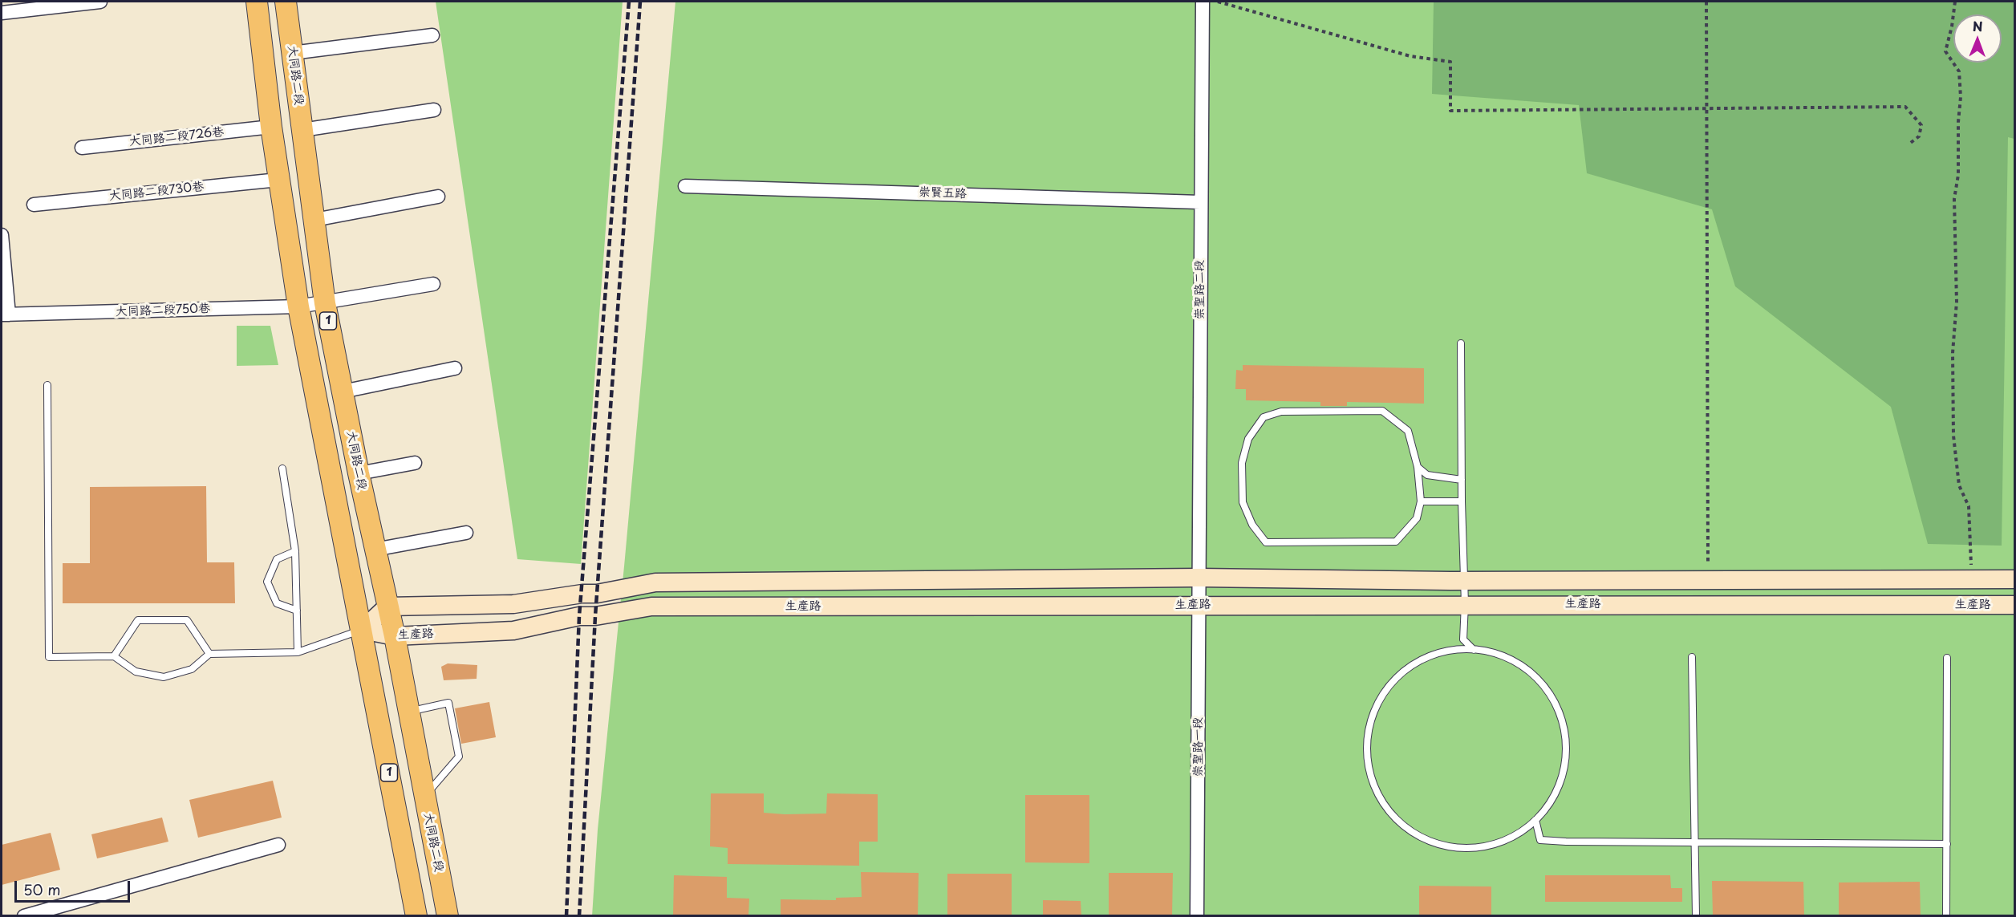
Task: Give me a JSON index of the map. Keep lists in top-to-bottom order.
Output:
{
  "streets": {
    "main road": ["大同路二段", "1"],
    "street": [
      "大同路二段726巷",
      "大同路二段730巷",
      "崇賢五路",
      "崇聖路二段",
      "大同路二段750巷",
      "生產路",
      "崇聖路一段"
    ]
  },
  "crossings": [
    ["大同路二段", "大同路二段750巷"],
    ["大同路二段", "生產路"],
    ["大同路二段726巷", "1"],
    ["大同路二段730巷", "1"],
    ["崇賢五路", "崇聖路二段"],
    ["崇聖路二段", "生產路"],
    ["崇聖路二段", "崇聖路一段"],
    ["大同路二段750巷", "1"],
    ["1", "生產路"],
    ["生產路", "崇聖路一段"]
  ],
  "scale_bar": "50 m",
  "north": "top"
}
